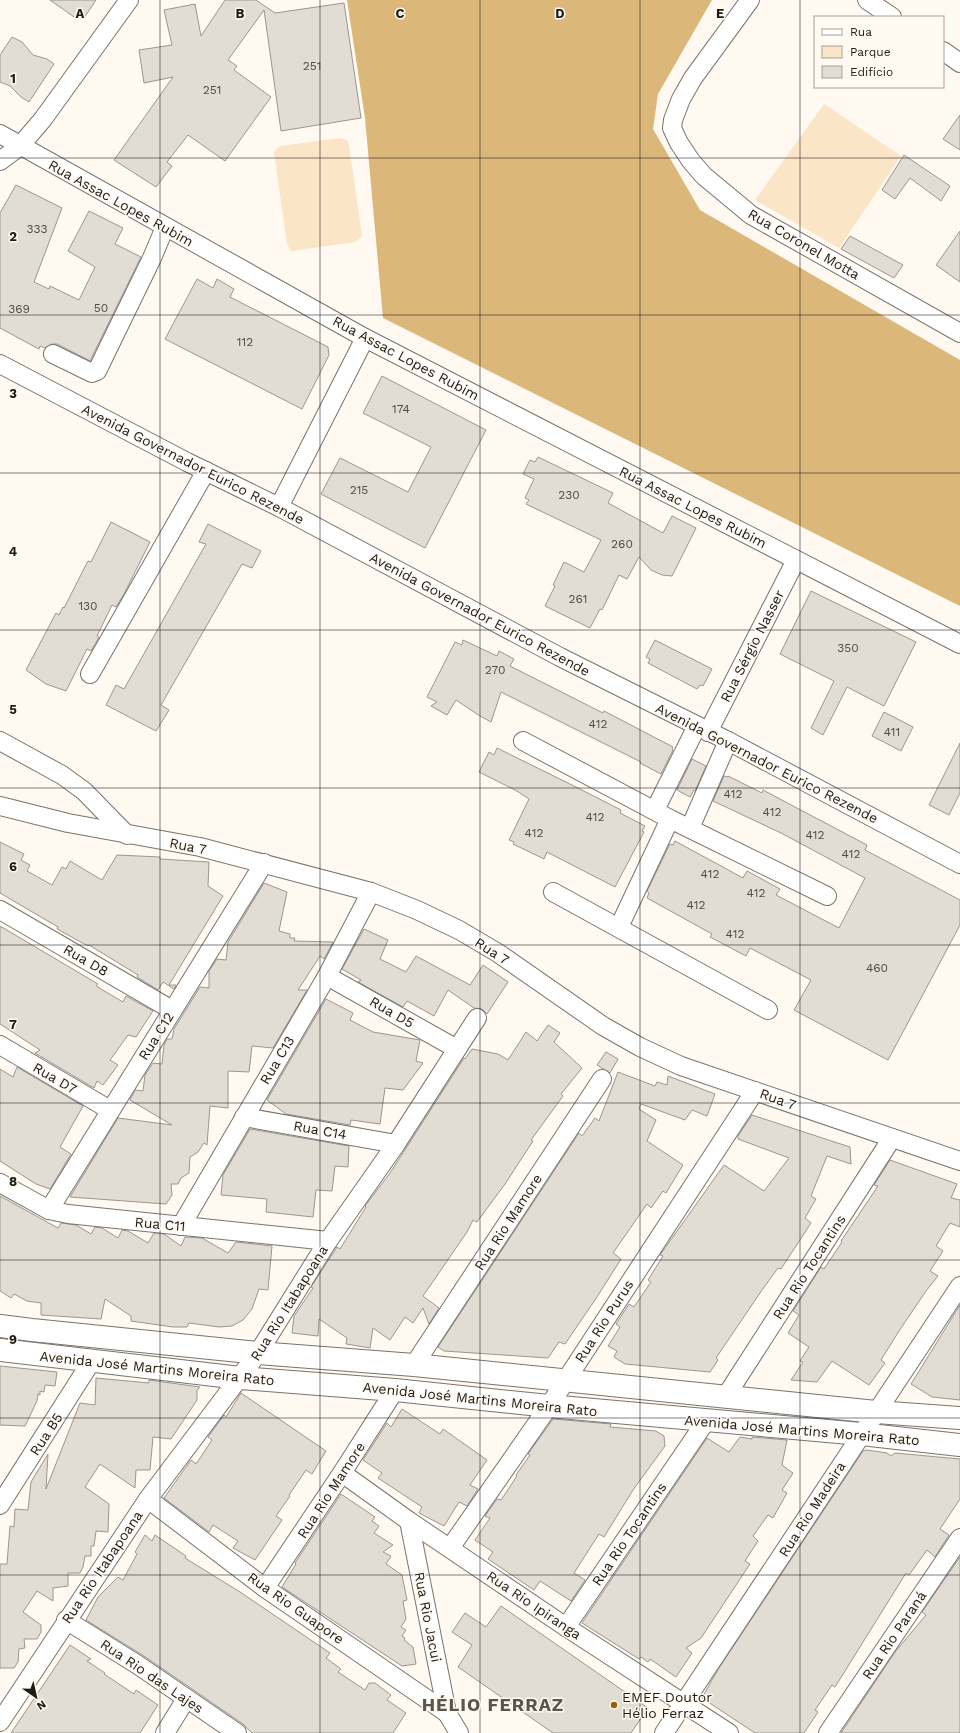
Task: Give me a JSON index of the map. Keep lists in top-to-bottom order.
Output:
{
  "streets": {
    "street": [
      "Rua Assac Lopes Rubim",
      "Rua Coronel Motta",
      "Avenida Governador Eurico Rezende",
      "Rua Sérgio Nasser",
      "Rua 7",
      "Rua D8",
      "Rua D5",
      "Rua C12",
      "Rua C13",
      "Rua D7",
      "Rua C14",
      "Rua Rio Mamore",
      "Rua C11",
      "Rua Rio Tocantins",
      "Rua Rio Itabapoana",
      "Rua Rio Purus",
      "Avenida José Martins Moreira Rato",
      "Rua B5",
      "Rua Rio Madeira",
      "Rua Rio Ipiranga",
      "Rua Rio Guapore",
      "Rua Rio Jacui",
      "Rua Rio Paraná",
      "Rua Rio das Lajes"
    ]
  },
  "crossings": [
    ["Rua Assac Lopes Rubim", "Rua Sérgio Nasser"],
    ["Avenida Governador Eurico Rezende", "Rua Sérgio Nasser"],
    ["Rua 7", "Rua C12"],
    ["Rua 7", "Rua C13"],
    ["Rua 7", "Rua Rio Tocantins"],
    ["Rua 7", "Rua Rio Purus"],
    ["Rua D8", "Rua C12"],
    ["Rua D5", "Rua C13"],
    ["Rua D5", "Rua Rio Itabapoana"],
    ["Rua C12", "Rua D7"],
    ["Rua C12", "Rua C11"],
    ["Rua C13", "Rua C14"],
    ["Rua C13", "Rua C11"],
    ["Rua C14", "Rua Rio Itabapoana"],
    ["Rua Rio Mamore", "Avenida José Martins Moreira Rato"],
    ["Rua Rio Mamore", "Rua Rio Ipiranga"],
    ["Rua Rio Mamore", "Rua Rio Guapore"],
    ["Rua C11", "Rua Rio Itabapoana"],
    ["Rua Rio Tocantins", "Avenida José Martins Moreira Rato"],
    ["Rua Rio Tocantins", "Rua Rio Ipiranga"],
    ["Rua Rio Itabapoana", "Avenida José Martins Moreira Rato"],
    ["Rua Rio Itabapoana", "Rua Rio Guapore"],
    ["Rua Rio Itabapoana", "Rua Rio das Lajes"],
    ["Rua Rio Purus", "Avenida José Martins Moreira Rato"],
    ["Rua Rio Purus", "Rua Rio Ipiranga"],
    ["Avenida José Martins Moreira Rato", "Rua B5"],
    ["Avenida José Martins Moreira Rato", "Rua Rio Madeira"],
    ["Rua Rio Madeira", "Rua Rio Ipiranga"],
    ["Rua Rio Ipiranga", "Rua Rio Jacui"],
    ["Rua Rio Guapore", "Rua Rio Jacui"]
  ],
  "districts": ["HÉLIO FERRAZ"],
  "places": ["EMEF Doutor Hélio Ferraz"],
  "house_numbers": [
    "251",
    "251",
    "333",
    "50",
    "369",
    "112",
    "174",
    "215",
    "230",
    "260",
    "261",
    "130",
    "350",
    "270",
    "412",
    "411",
    "412",
    "412",
    "412",
    "412",
    "412",
    "412",
    "412",
    "412",
    "412",
    "412",
    "460"
  ],
  "legend": ["Rua", "Parque", "Edifício"],
  "north": "bottom right",
  "grid": {
    "columns": [
      "A",
      "B",
      "C",
      "D",
      "E"
    ],
    "rows": [
      "1",
      "2",
      "3",
      "4",
      "5",
      "6",
      "7",
      "8",
      "9"
    ]
  }
}
